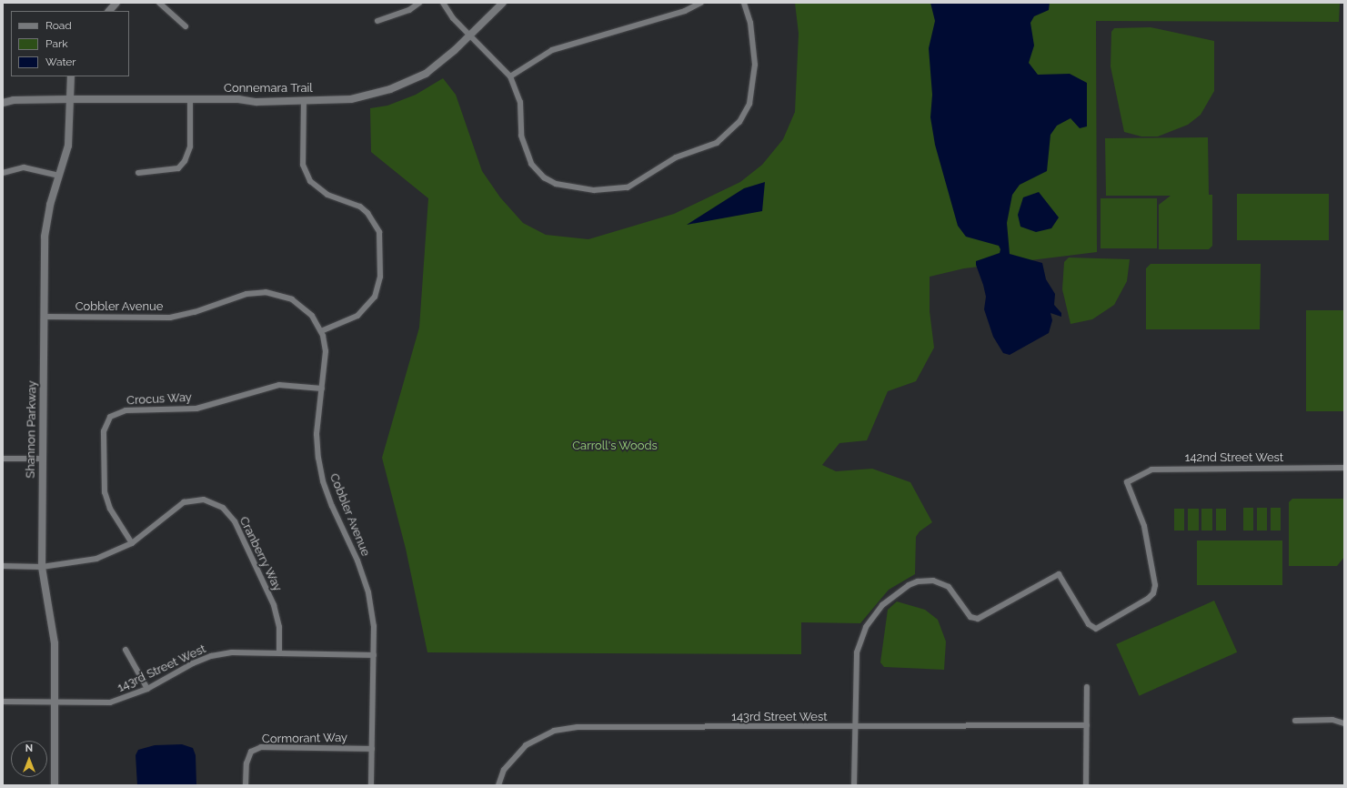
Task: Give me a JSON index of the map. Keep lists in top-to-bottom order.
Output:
{
  "streets": {
    "street": [
      "Connemara Trail",
      "Cobbler Avenue",
      "Crocus Way",
      "Shannon Parkway",
      "142nd Street West",
      "Cranberry Way",
      "143rd Street West",
      "Cormorant Way"
    ]
  },
  "crossings": [
    ["Connemara Trail", "Shannon Parkway"],
    ["Cobbler Avenue", "Crocus Way"],
    ["Cobbler Avenue", "Shannon Parkway"],
    ["Cobbler Avenue", "143rd Street West"],
    ["Cobbler Avenue", "Cormorant Way"],
    ["Crocus Way", "Cranberry Way"],
    ["Shannon Parkway", "Cranberry Way"],
    ["Shannon Parkway", "143rd Street West"],
    ["142nd Street West", "143rd Street West"],
    ["Cranberry Way", "143rd Street West"]
  ],
  "parks": ["Carroll's Woods"],
  "legend": ["Road", "Park", "Water"],
  "north": "top"
}
